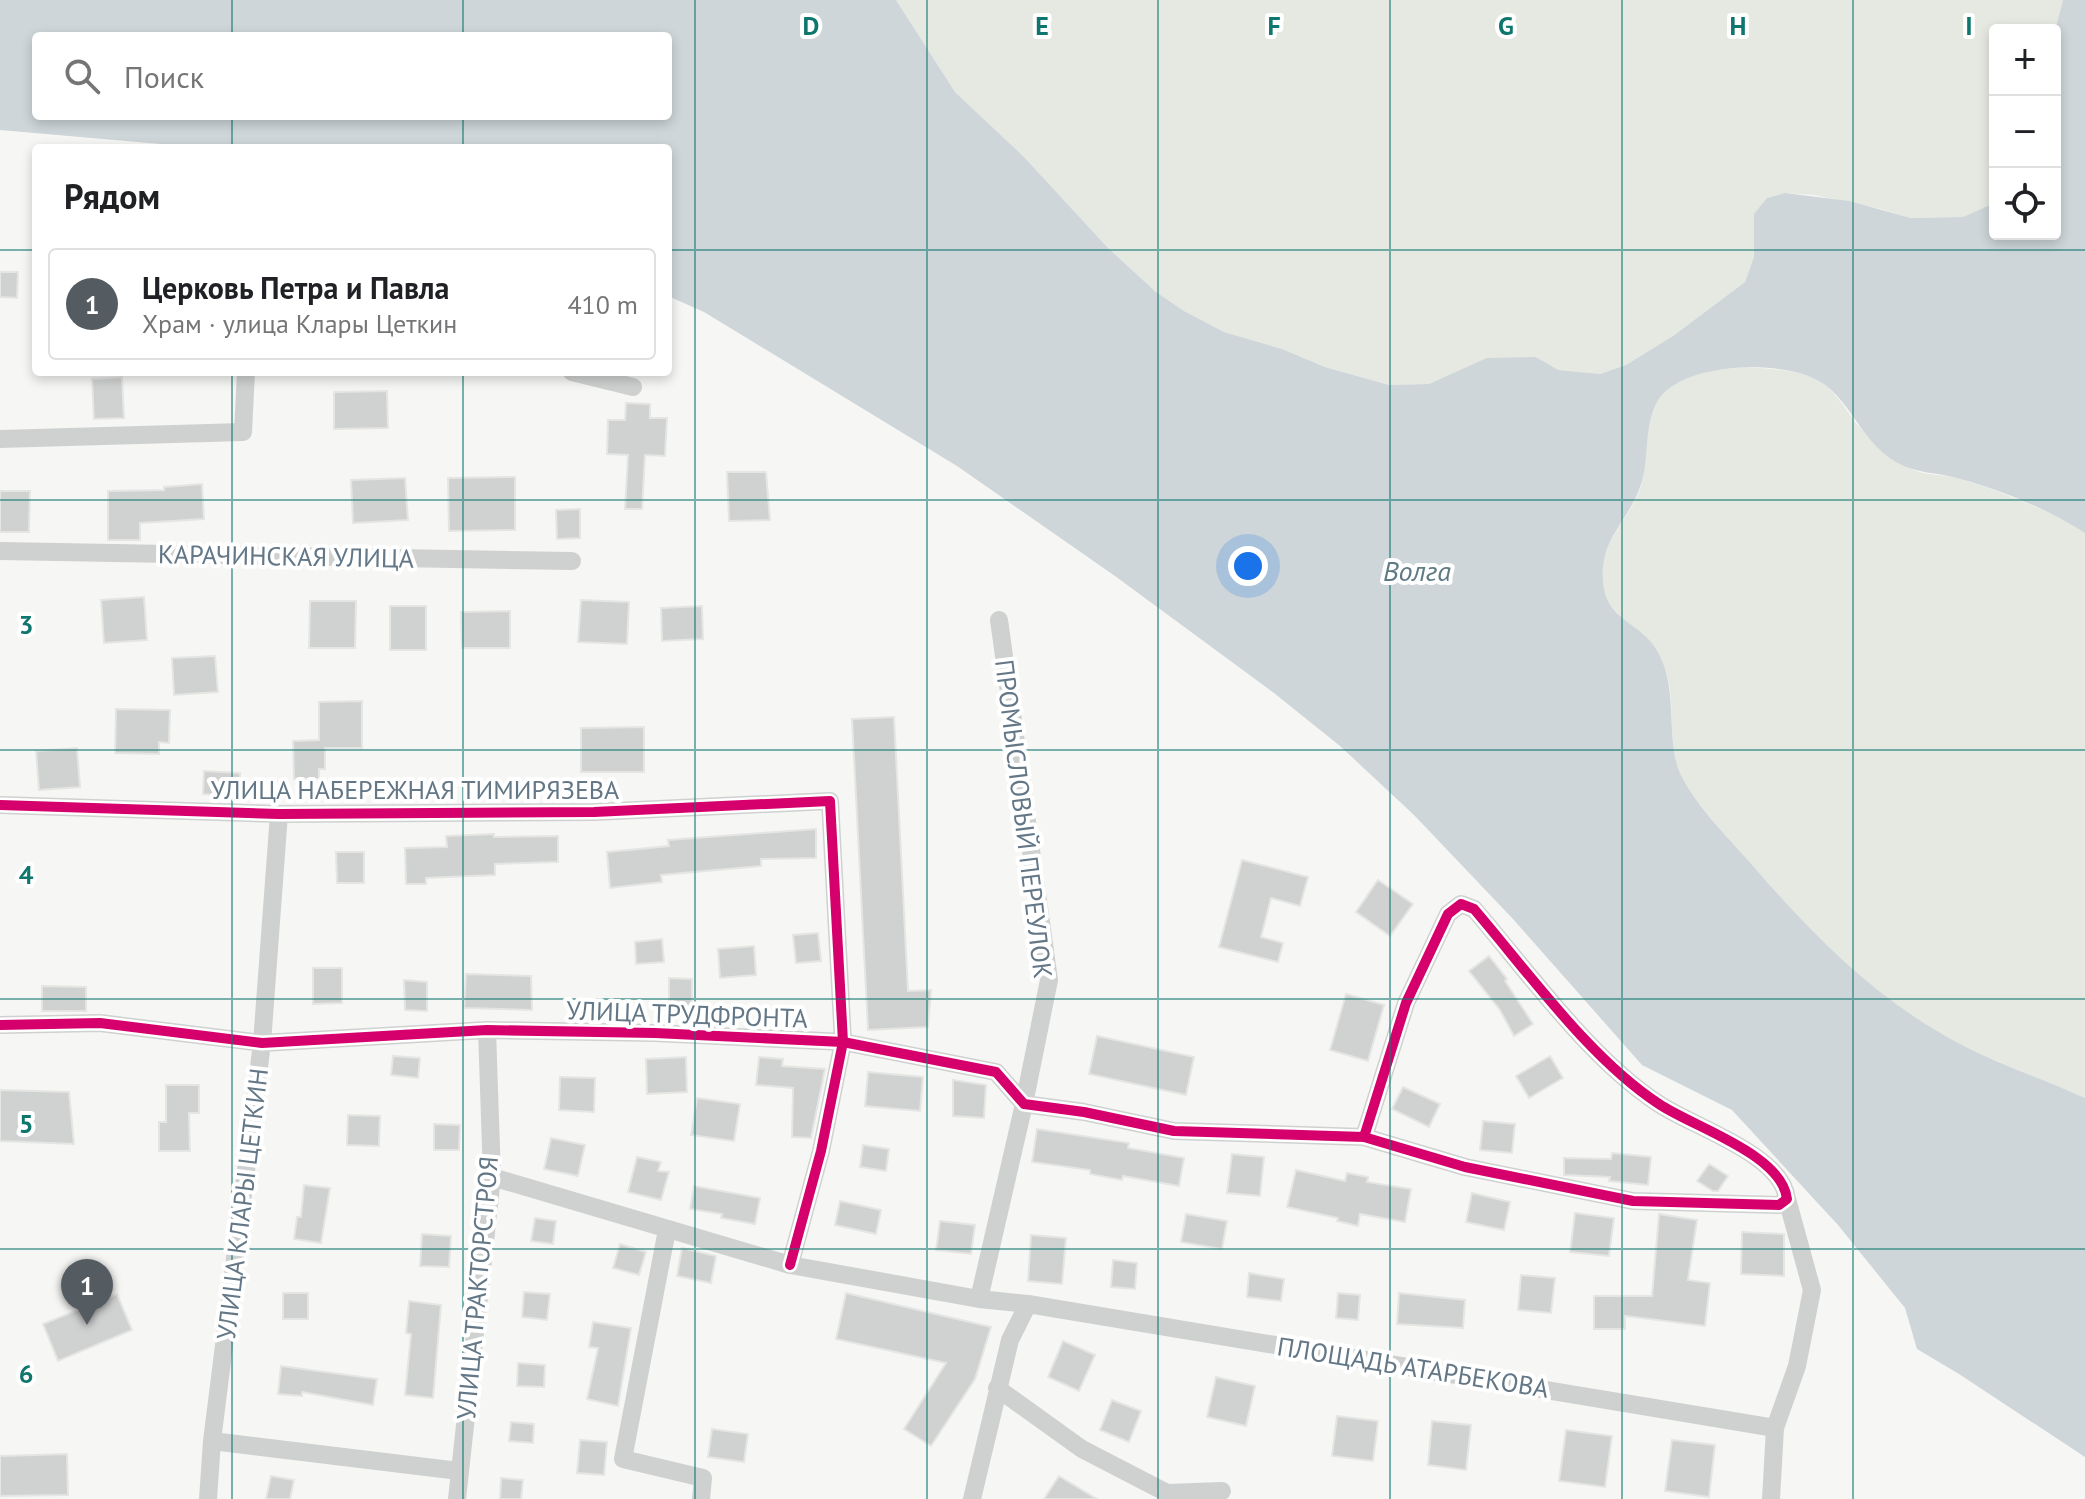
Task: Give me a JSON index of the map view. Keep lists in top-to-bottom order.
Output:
{
  "streets": {
    "street": [
      "КАРАЧИНСКАЯ УЛИЦА",
      "УЛИЦА НАБЕРЕЖНАЯ ТИМИРЯЗЕВА",
      "ПРОМЫСЛОВЫЙ ПЕРЕУЛОК",
      "УЛИЦА ТРУДФРОНТА",
      "УЛИЦА КЛАРЫ ЦЕТКИН",
      "УЛИЦА ТРАКТОРСТРОЯ",
      "ПЛОЩАДЬ АТАРБЕКОВА"
    ]
  },
  "crossings": [
    ["УЛИЦА НАБЕРЕЖНАЯ ТИМИРЯЗЕВА", "УЛИЦА ТРУДФРОНТА"],
    ["УЛИЦА НАБЕРЕЖНАЯ ТИМИРЯЗЕВА", "УЛИЦА КЛАРЫ ЦЕТКИН"],
    ["ПРОМЫСЛОВЫЙ ПЕРЕУЛОК", "УЛИЦА ТРУДФРОНТА"],
    ["ПРОМЫСЛОВЫЙ ПЕРЕУЛОК", "ПЛОЩАДЬ АТАРБЕКОВА"],
    ["УЛИЦА ТРУДФРОНТА", "УЛИЦА КЛАРЫ ЦЕТКИН"],
    ["УЛИЦА ТРУДФРОНТА", "УЛИЦА ТРАКТОРСТРОЯ"],
    ["УЛИЦА ТРАКТОРСТРОЯ", "ПЛОЩАДЬ АТАРБЕКОВА"]
  ],
  "water": ["Волга"],
  "page": {
    "map_buttons": ["+", "−"],
    "search": "Поиск",
    "heading": "Рядом",
    "list": [
      {
        "mark": "1",
        "name": "Церковь Петра и Павла",
        "note": "Храм · улица Клары Цеткин",
        "value": "410 m"
      }
    ],
    "pins": "1"
  },
  "grid": {
    "columns": [
      "D",
      "E",
      "F",
      "G",
      "H",
      "I"
    ],
    "rows": [
      "3",
      "4",
      "5",
      "6"
    ]
  }
}
